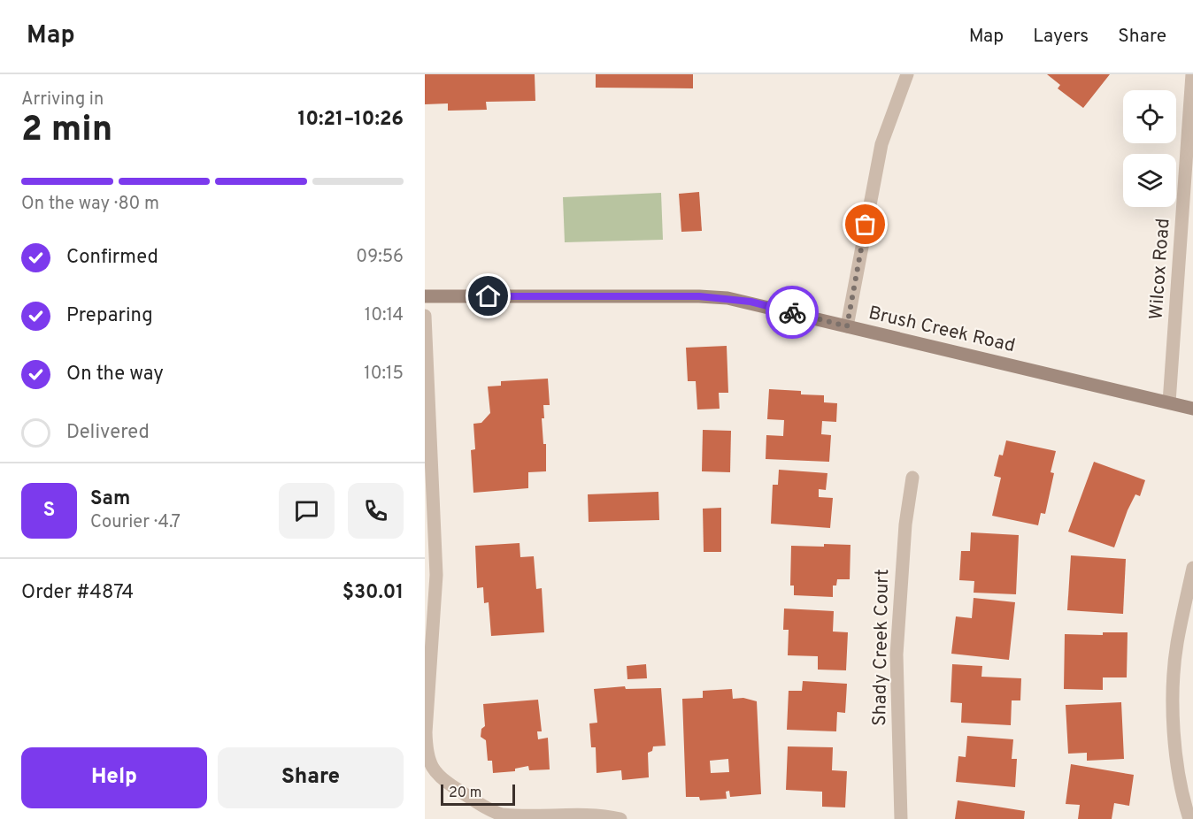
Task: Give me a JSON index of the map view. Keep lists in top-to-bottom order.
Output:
{
  "streets": {
    "street": ["Wilcox Road", "Brush Creek Road", "Shady Creek Court"]
  },
  "crossings": [
    ["Wilcox Road", "Brush Creek Road"]
  ],
  "scale_bar": "20 m",
  "page": {
    "header": "Map",
    "nav": ["Map", "Layers", "Share"],
    "heading": ["2 min", "Arriving in", "10:21–10:26"],
    "panel": [
      "Sam",
      "Courier · 4.7",
      "Order #4874",
      "$30.01"
    ],
    "bar": "On the way · 80 m",
    "list": [
      ["Confirmed", "09:56"],
      ["Preparing", "10:14"],
      ["On the way", "10:15"],
      "Delivered"
    ],
    "round": "S",
    "buttons": ["Help", "Share"],
    "scale": "20 m"
  }
}
